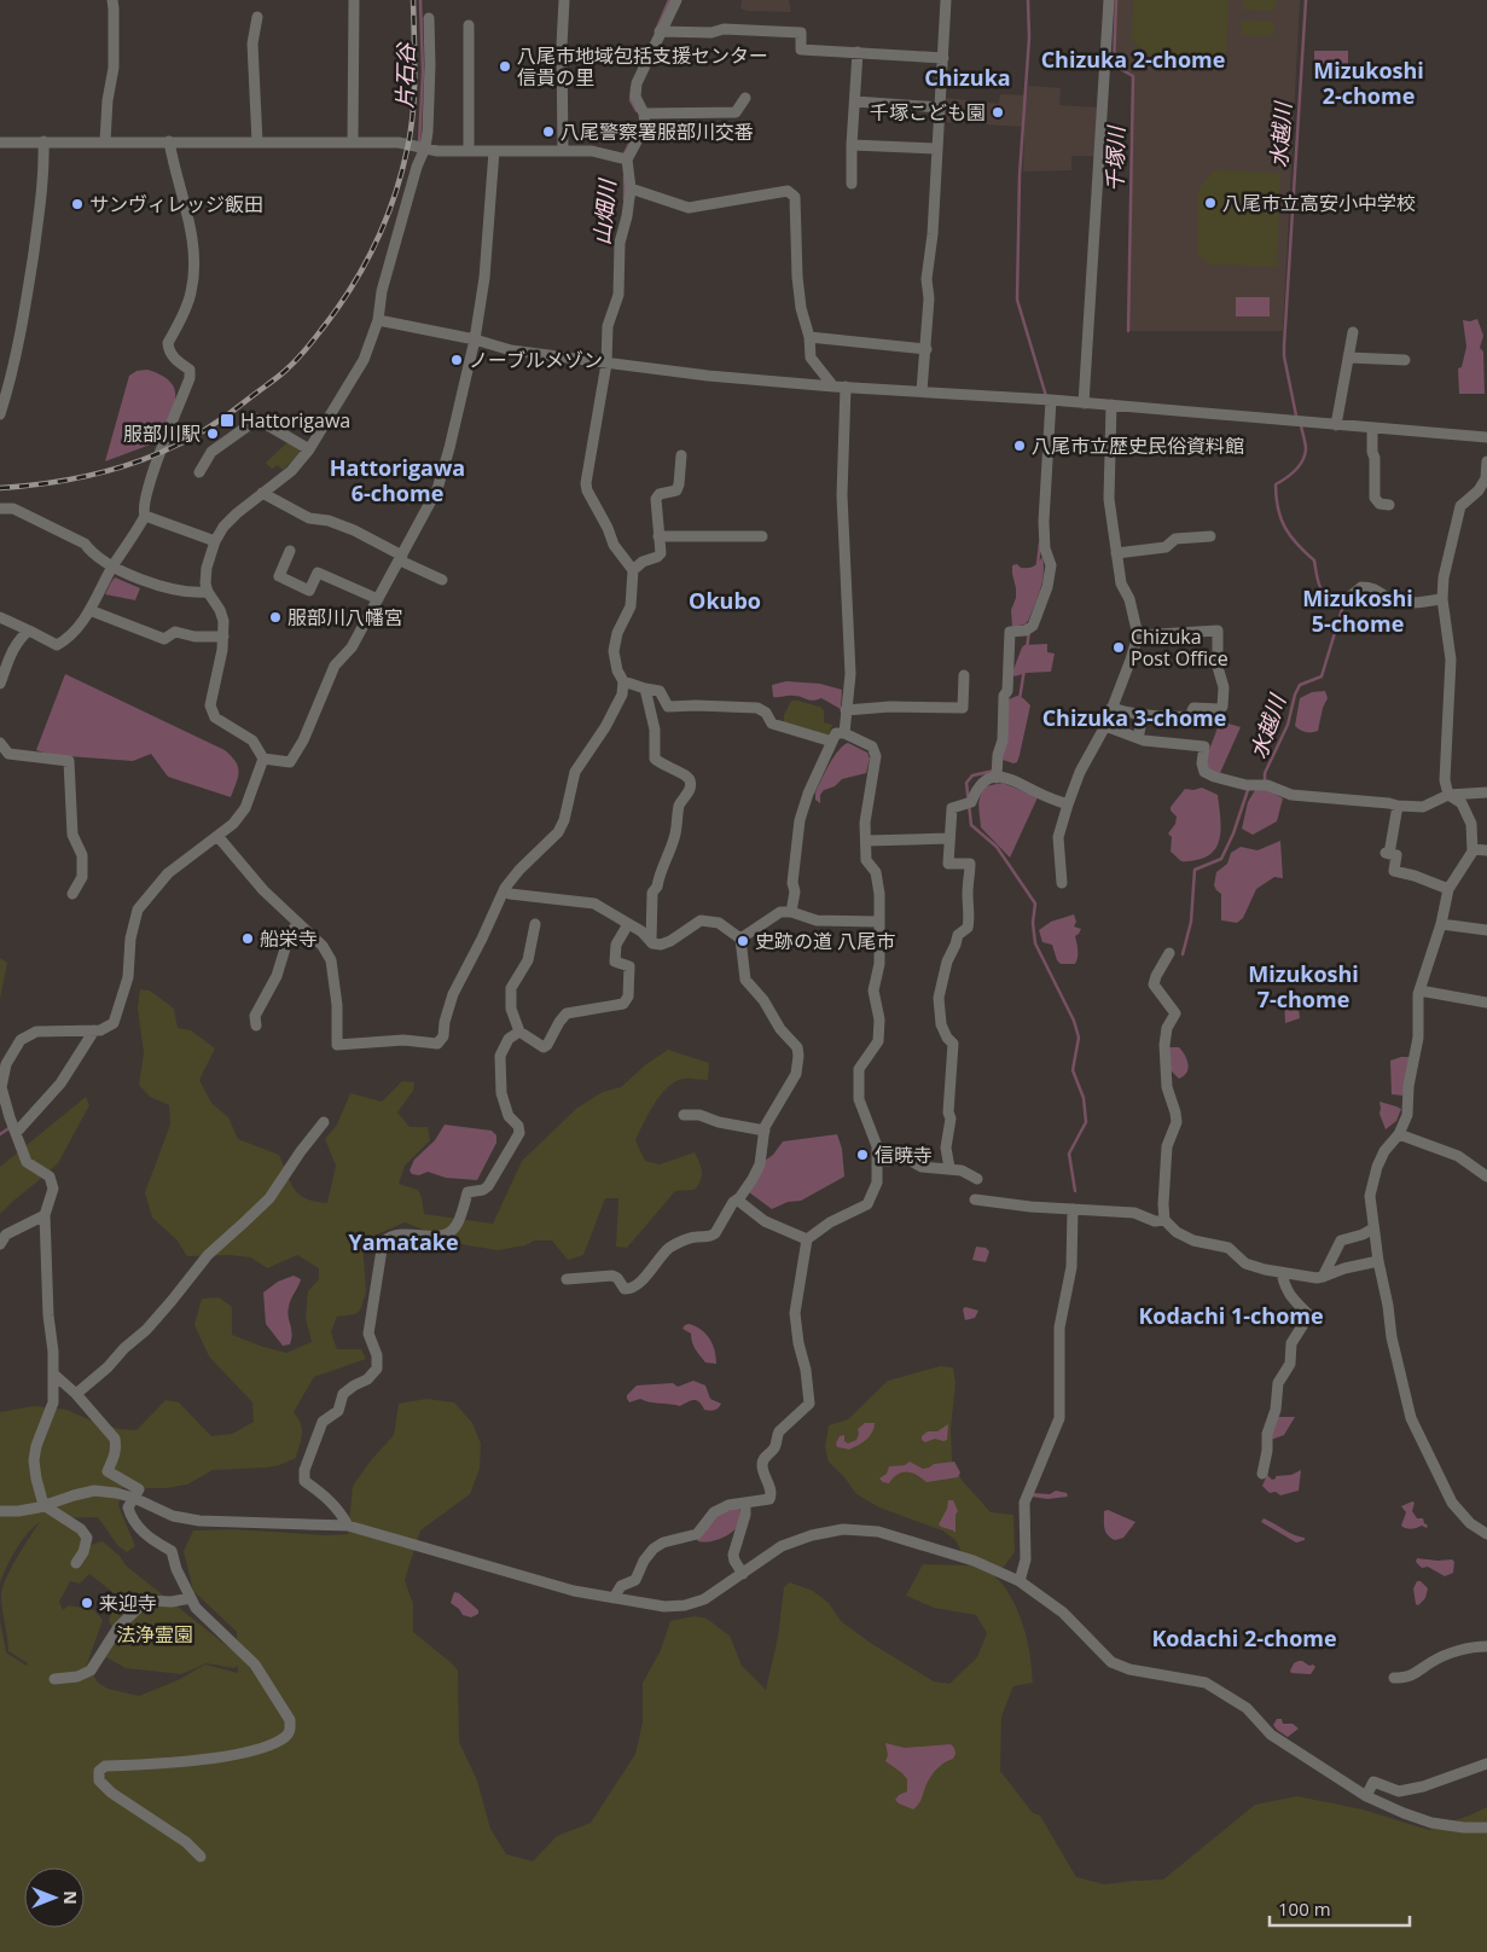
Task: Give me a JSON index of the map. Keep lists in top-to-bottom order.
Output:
{
  "districts": [
    "Chizuka 2-chome",
    "Mizukoshi 2-chome",
    "Chizuka",
    "Hattorigawa 6-chome",
    "Mizukoshi 5-chome",
    "Okubo",
    "Chizuka 3-chome",
    "Mizukoshi 7-chome",
    "Yamatake",
    "Kodachi 1-chome",
    "Kodachi 2-chome"
  ],
  "water": [
    "片石谷",
    "水越川",
    "千塚川",
    "山畑川"
  ],
  "parks": ["法浄霊園"],
  "places": {
    "other": [
      "八尾市地域包括支援センター 信貴の里",
      "千塚こども園",
      "八尾警察署服部川交番",
      "八尾市立高安小中学校",
      "サンヴィレッジ飯田",
      "ノーブルメゾン",
      "服部川駅",
      "八尾市立歴史民俗資料館",
      "服部川八幡宮",
      "Chizuka Post Office",
      "船栄寺",
      "史跡の道 八尾市",
      "信暁寺",
      "来迎寺"
    ],
    "transit": ["Hattorigawa"]
  },
  "scale_bar": "100 m",
  "north": "right"
}
